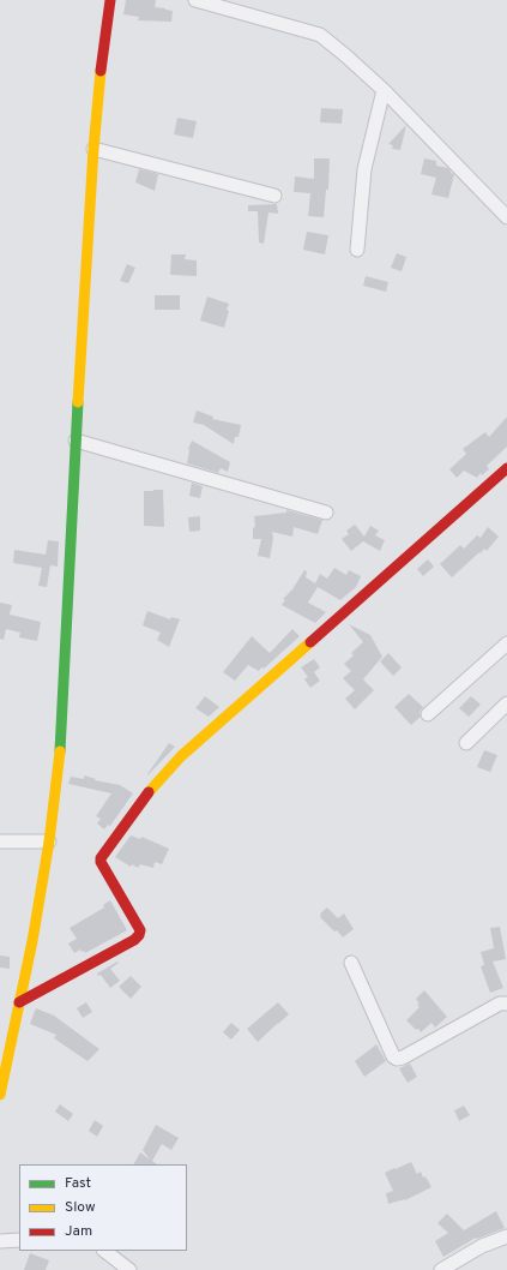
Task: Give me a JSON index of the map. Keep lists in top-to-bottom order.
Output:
{
  "legend": ["Fast", "Slow", "Jam"]
}
